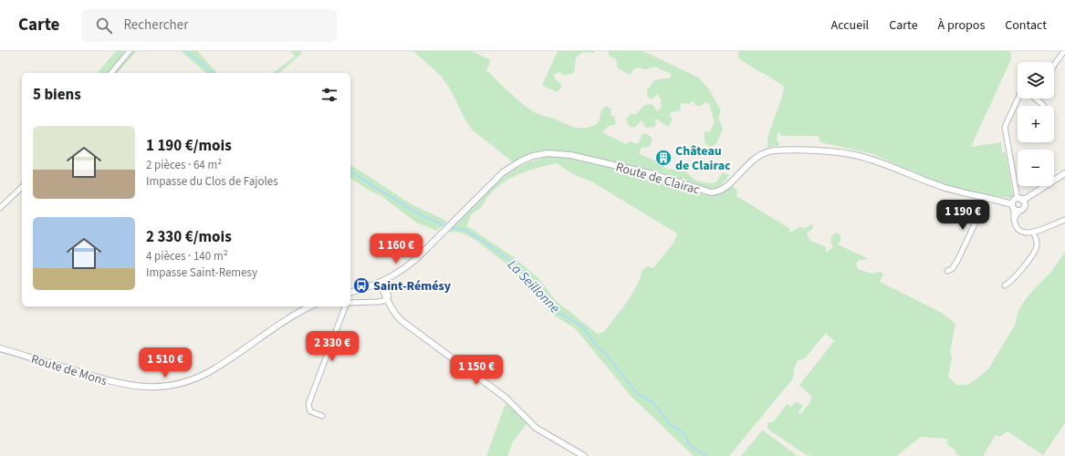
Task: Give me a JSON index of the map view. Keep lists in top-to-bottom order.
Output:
{
  "streets": {
    "street": ["Route de Clairac", "Route de Mons"]
  },
  "water": ["La Seillonne"],
  "places": {
    "building": ["Château de Clairac"],
    "bus stop": ["Saint-Rémésy"]
  },
  "page": {
    "header": "Carte",
    "search": "Rechercher",
    "nav": [
      "Accueil",
      "Carte",
      "À propos",
      "Contact"
    ],
    "map_buttons": ["+", "−"],
    "heading": "5 biens",
    "list": [
      {
        "name": "1 190 €/mois",
        "note": "2 pièces · 64 m² · Impasse du Clos de Fajoles"
      },
      {
        "name": "2 330 €/mois",
        "note": "4 pièces · 140 m² · Impasse Saint-Remesy"
      }
    ],
    "price": [
      "1 190 €",
      "1 160 €",
      "2 330 €",
      "1 510 €",
      "1 150 €"
    ]
  }
}
